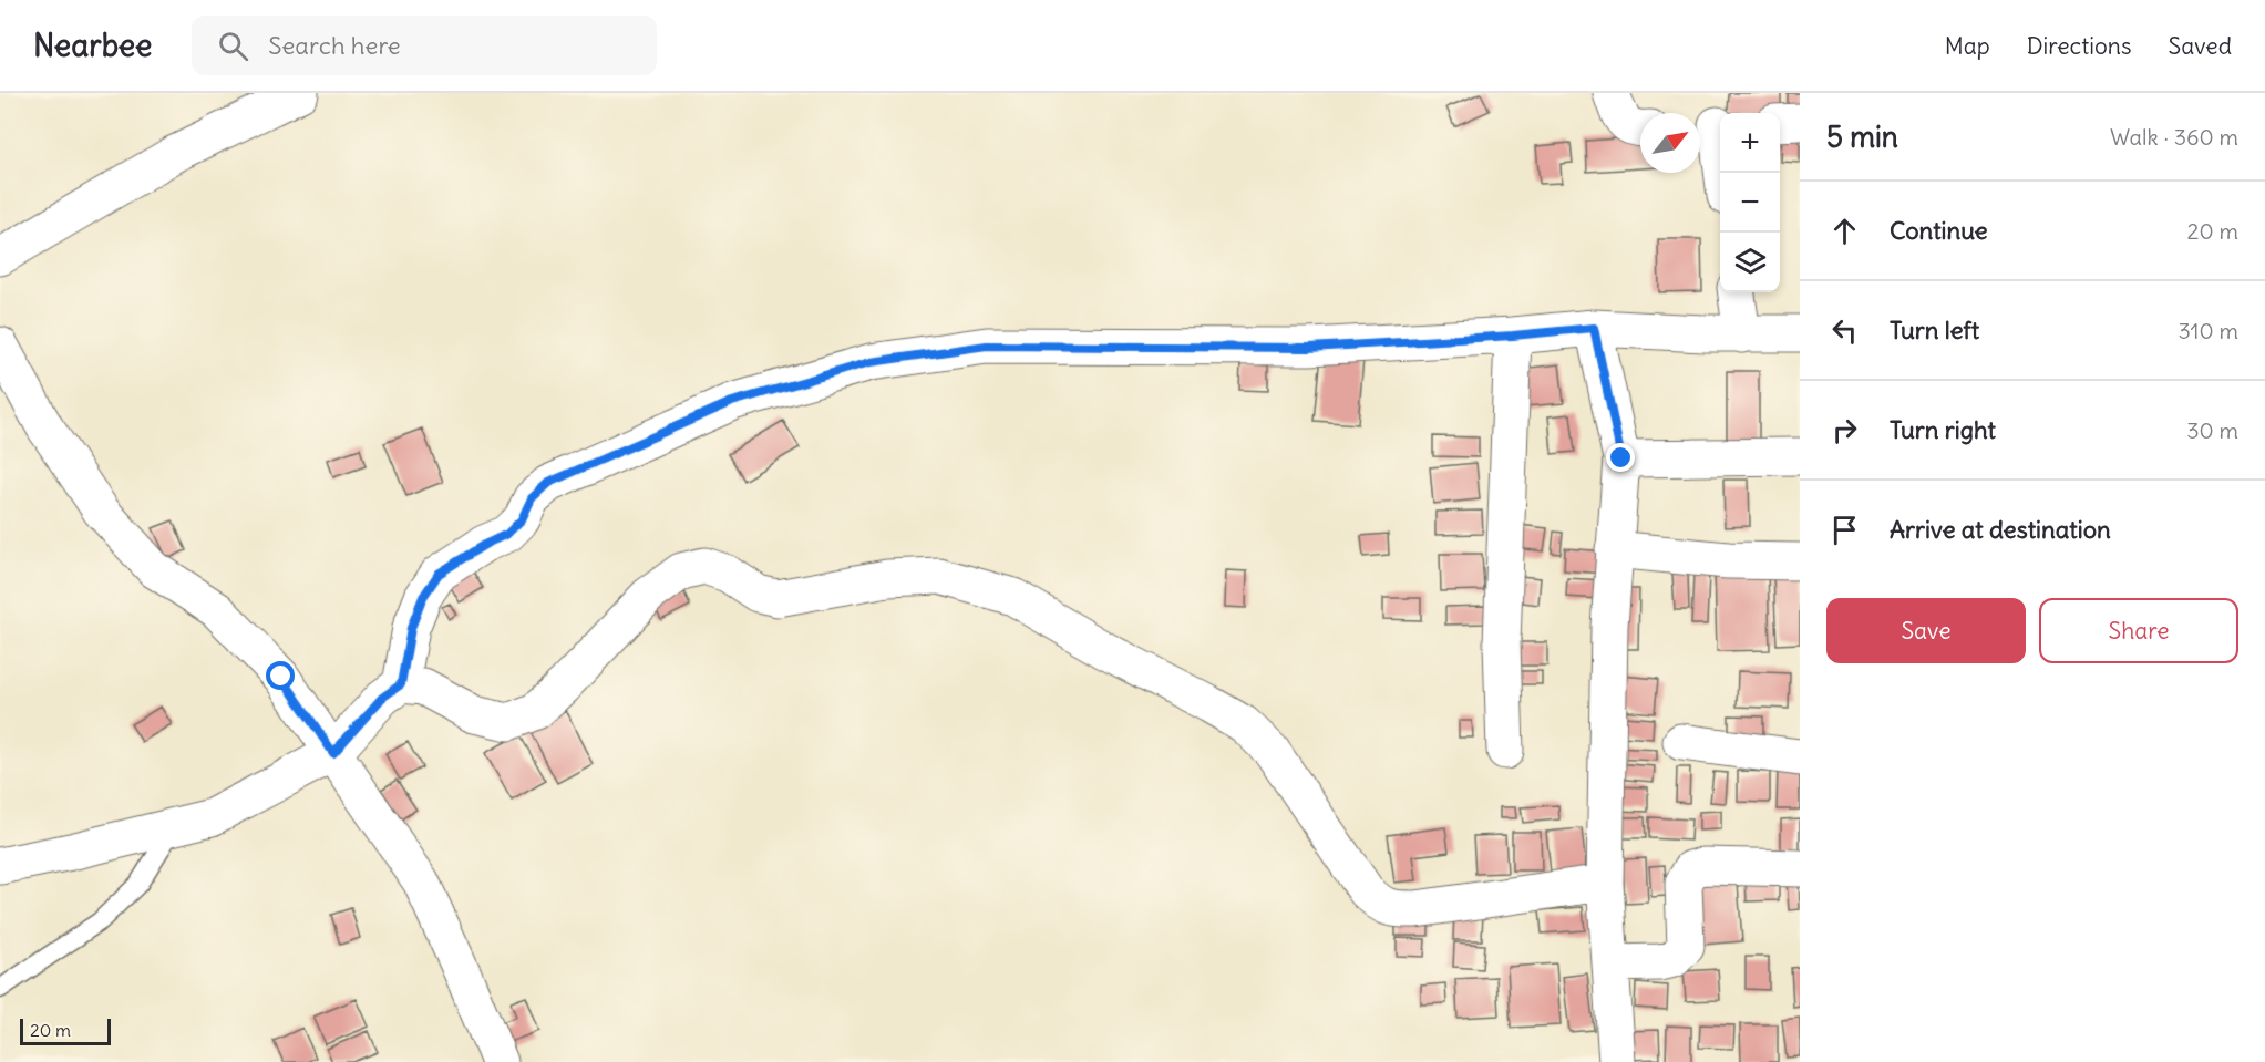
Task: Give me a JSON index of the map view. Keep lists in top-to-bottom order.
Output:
{
  "scale_bar": "20 m",
  "north": "top right",
  "page": {
    "header": "Nearbee",
    "search": "Search here",
    "nav": ["Map", "Directions", "Saved"],
    "heading": ["5 min", "Walk · 360 m"],
    "map_buttons": ["+", "−"],
    "list": [
      ["Continue", "20 m"],
      ["Turn left", "310 m"],
      ["Turn right", "30 m"],
      "Arrive at destination"
    ],
    "buttons": ["Save", "Share"],
    "scale": "20 m"
  }
}
